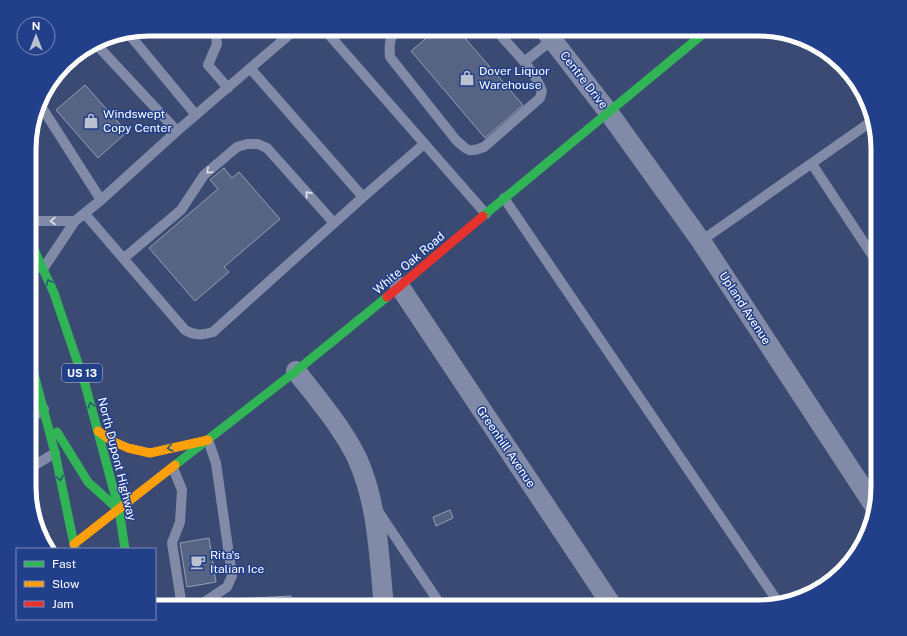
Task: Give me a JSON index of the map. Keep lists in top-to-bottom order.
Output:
{
  "streets": {
    "main road": ["White Oak Road", "US 13", "North Dupont Highway"],
    "street": ["Centre Drive", "Upland Avenue", "Greenhill Avenue"]
  },
  "crossings": [
    ["Centre Drive", "White Oak Road"],
    ["Centre Drive", "Upland Avenue"],
    ["White Oak Road", "Upland Avenue"],
    ["White Oak Road", "Greenhill Avenue"],
    ["White Oak Road", "North Dupont Highway"]
  ],
  "places": {
    "shop": ["Dover Liquor Warehouse", "Windswept Copy Center"],
    "cafe": ["Rita's Italian Ice"]
  },
  "legend": ["Fast", "Slow", "Jam"],
  "north": "top"
}
